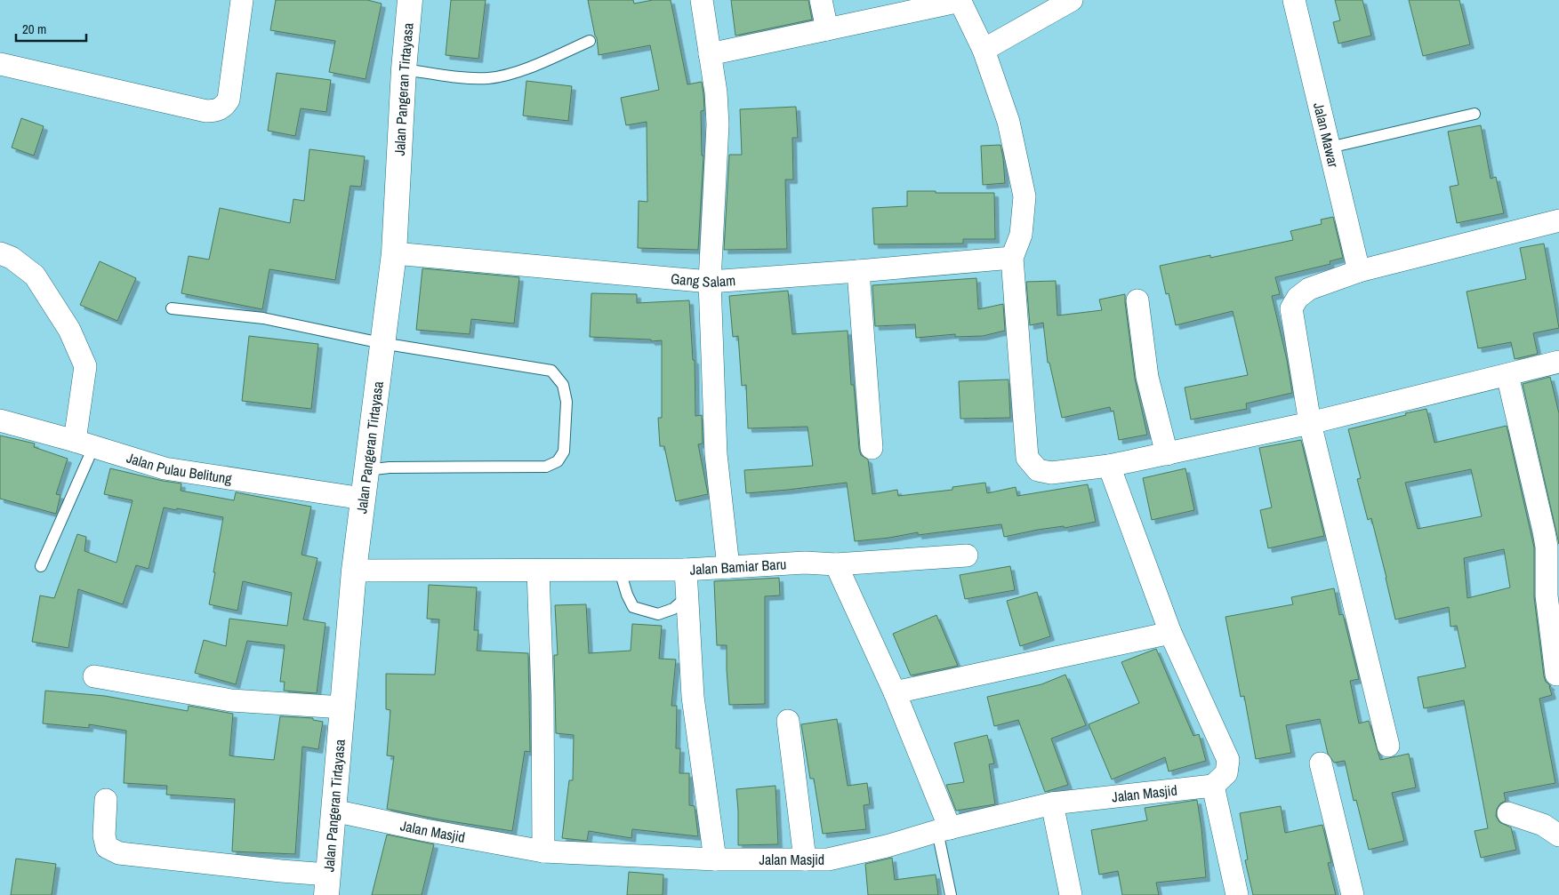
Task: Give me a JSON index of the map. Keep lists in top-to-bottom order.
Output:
{
  "streets": {
    "main road": ["Jalan Pangeran Tirtayasa"],
    "street": [
      "Jalan Mawar",
      "Gang Salam",
      "Jalan Pulau Belitung",
      "Jalan Bamiar Baru",
      "Jalan Masjid"
    ]
  },
  "crossings": [
    ["Jalan Pangeran Tirtayasa", "Gang Salam"],
    ["Jalan Pangeran Tirtayasa", "Jalan Pulau Belitung"],
    ["Jalan Pangeran Tirtayasa", "Jalan Bamiar Baru"],
    ["Jalan Pangeran Tirtayasa", "Jalan Masjid"]
  ],
  "scale_bar": "20 m"
}
